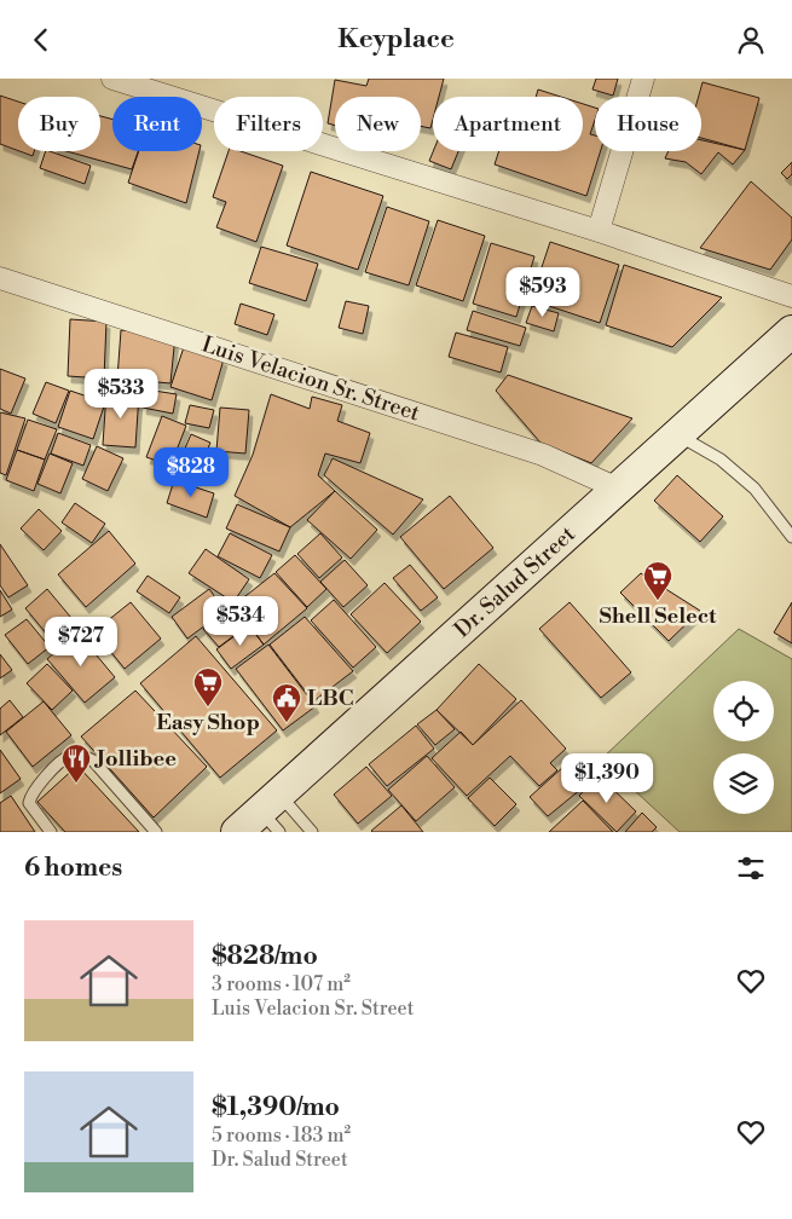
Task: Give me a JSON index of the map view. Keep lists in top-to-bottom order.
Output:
{
  "streets": {
    "main road": ["Dr. Salud Street"],
    "street": ["Luis Velacion Sr. Street"]
  },
  "crossings": [
    ["Luis Velacion Sr. Street", "Dr. Salud Street"]
  ],
  "places": {
    "supermarket": ["Shell Select", "Easy Shop"],
    "public building": ["LBC"],
    "restaurant": ["Jollibee"]
  },
  "page": {
    "header": "Keyplace",
    "chip": [
      "Buy",
      "Rent",
      "Filters",
      "New",
      "Apartment",
      "House"
    ],
    "price": [
      "$593",
      "$533",
      "$828",
      "$534",
      "$727",
      "$1,390"
    ],
    "heading": "6 homes",
    "list": [
      {
        "name": "$828/mo",
        "note": "3 rooms · 107 m² · Luis Velacion Sr. Street"
      },
      {
        "name": "$1,390/mo",
        "note": "5 rooms · 183 m² · Dr. Salud Street"
      }
    ]
  }
}
